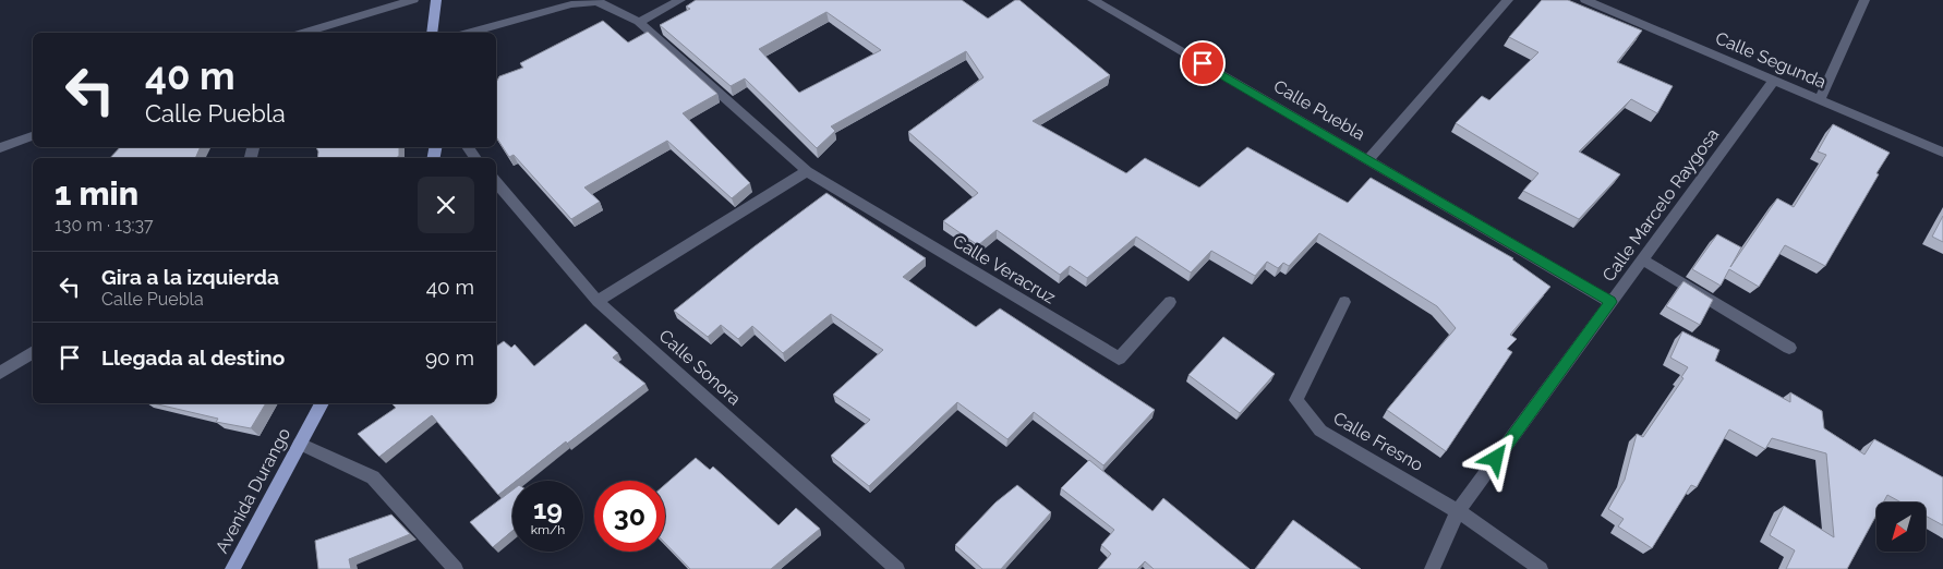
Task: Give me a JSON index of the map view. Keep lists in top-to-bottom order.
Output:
{
  "streets": {
    "main road": ["Avenida Durango"],
    "street": [
      "Calle Segunda",
      "Calle Puebla",
      "Calle Marcelo Raygosa",
      "Calle Veracruz",
      "Calle Sonora",
      "Calle Fresno"
    ]
  },
  "crossings": [
    ["Calle Segunda", "Calle Marcelo Raygosa"],
    ["Calle Puebla", "Calle Marcelo Raygosa"],
    ["Calle Marcelo Raygosa", "Calle Fresno"]
  ],
  "north": "bottom left",
  "page": {
    "turn": ["40 m", "Calle Puebla"],
    "heading": ["1 min", "130 m · 13:37"],
    "list": [
      {
        "name": "Gira a la izquierda",
        "note": "Calle Puebla",
        "value": "40 m"
      },
      {
        "name": "Llegada al destino",
        "value": "90 m"
      }
    ],
    "speed": "19 km/h",
    "limit": "30"
  }
}
